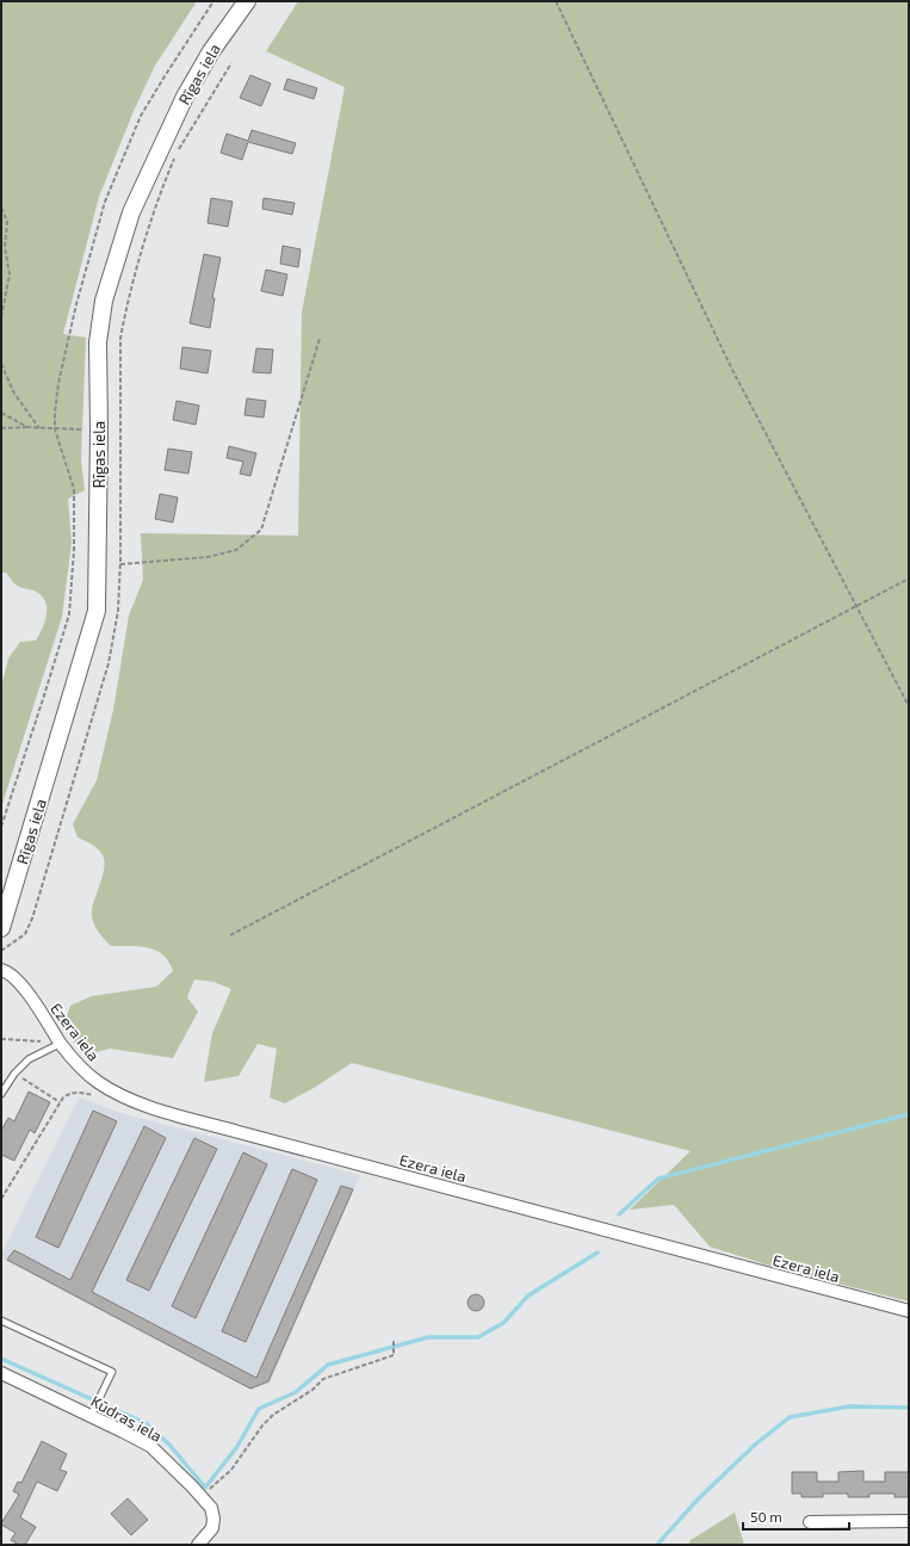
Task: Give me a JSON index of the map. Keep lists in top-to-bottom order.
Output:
{
  "streets": {
    "main road": ["Rīgas iela"],
    "street": ["Ezera iela", "Kūdras iela"]
  },
  "scale_bar": "50 m"
}
